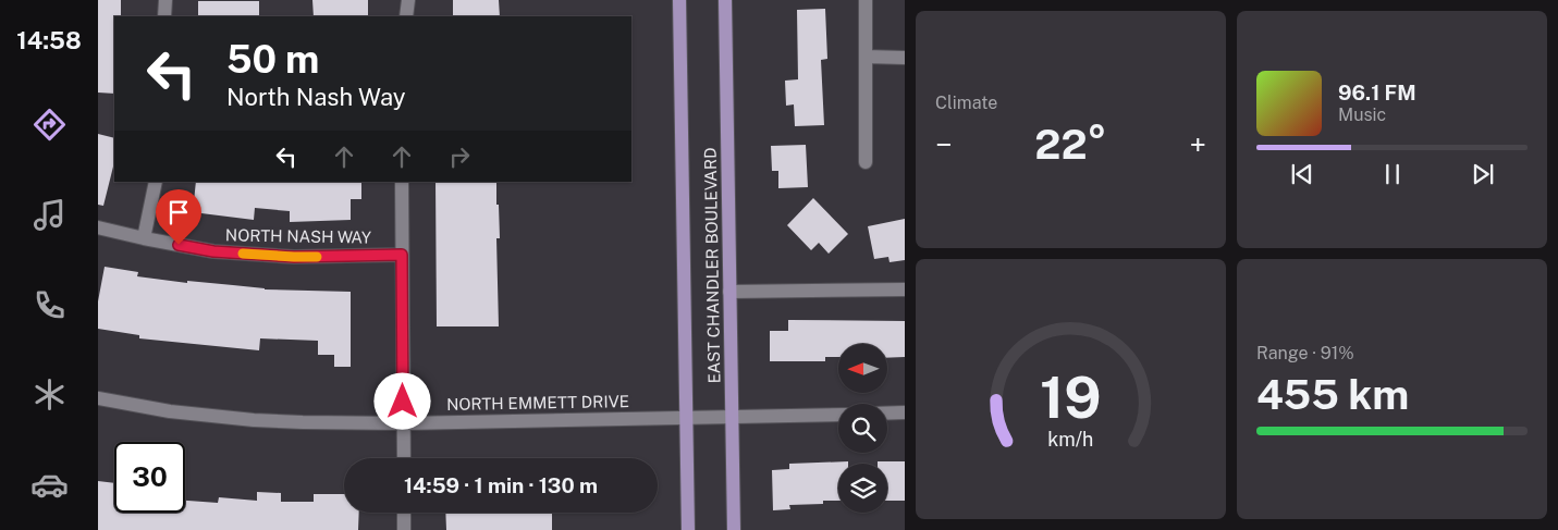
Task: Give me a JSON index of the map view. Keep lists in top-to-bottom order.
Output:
{
  "streets": {
    "main road": ["EAST CHANDLER BOULEVARD"],
    "street": ["NORTH NASH WAY", "NORTH EMMETT DRIVE"]
  },
  "crossings": [
    ["EAST CHANDLER BOULEVARD", "NORTH EMMETT DRIVE"]
  ],
  "north": "left",
  "page": {
    "tabs": "14:58",
    "tile": [
      "Climate",
      ["Range · 91%", "455 km"]
    ],
    "turn": ["50 m", "North Nash Way"],
    "song": ["96.1 FM", "Music"],
    "heat": ["−", "22°", "+"],
    "limit": "30",
    "trip": "14:59 · 1 min · 130 m",
    "gauge": ["19", "km/h"]
  }
}
